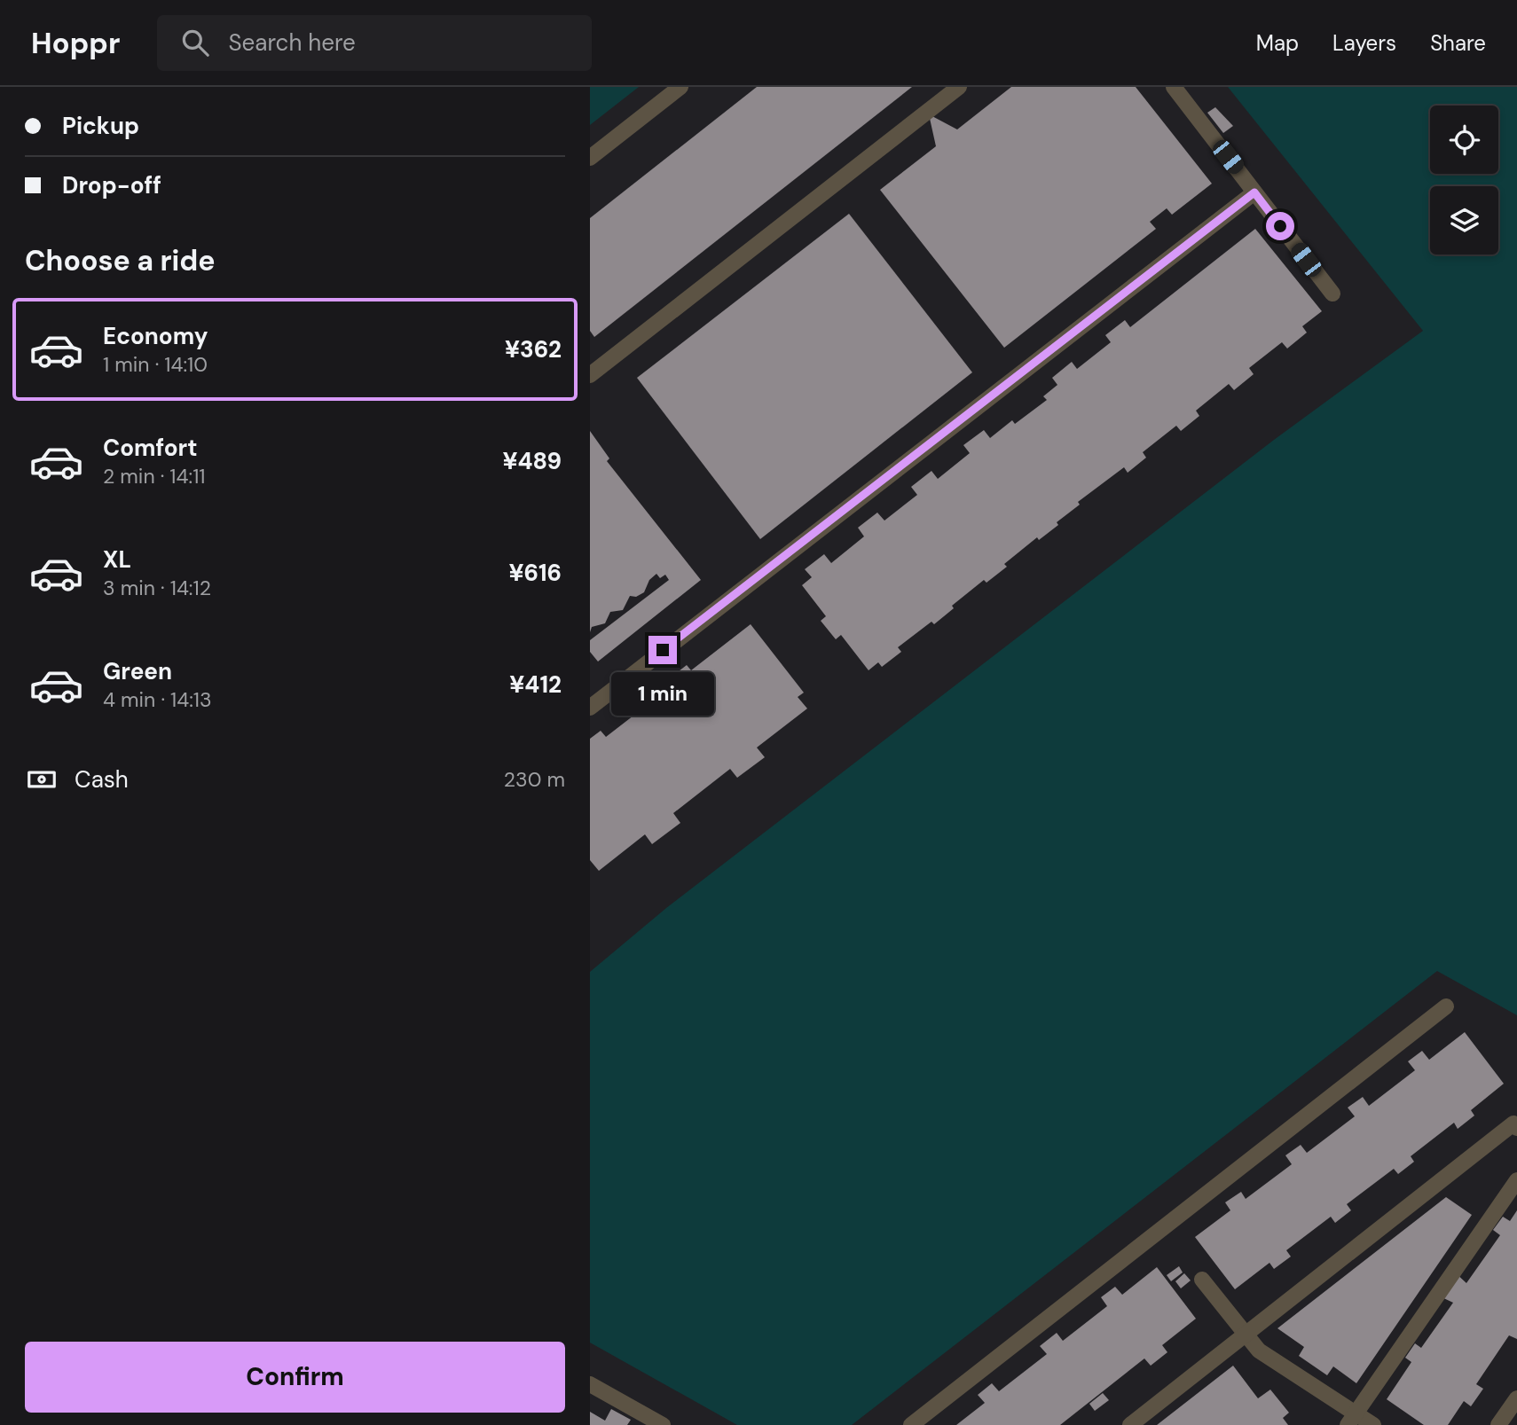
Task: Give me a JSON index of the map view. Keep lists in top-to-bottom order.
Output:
{
  "page": {
    "header": "Hoppr",
    "search": "Search here",
    "nav": ["Map", "Layers", "Share"],
    "banner": ["Pickup", "Drop-off"],
    "heading": "Choose a ride",
    "list": [
      {
        "name": "Economy",
        "note": "1 min · 14:10",
        "value": "¥362"
      },
      {
        "name": "Comfort",
        "note": "2 min · 14:11",
        "value": "¥489"
      },
      {
        "name": "XL",
        "note": "3 min · 14:12",
        "value": "¥616"
      },
      {
        "name": "Green",
        "note": "4 min · 14:13",
        "value": "¥412"
      }
    ],
    "bubble": "1 min",
    "pay": ["Cash", "230 m"],
    "buttons": "Confirm"
  }
}
